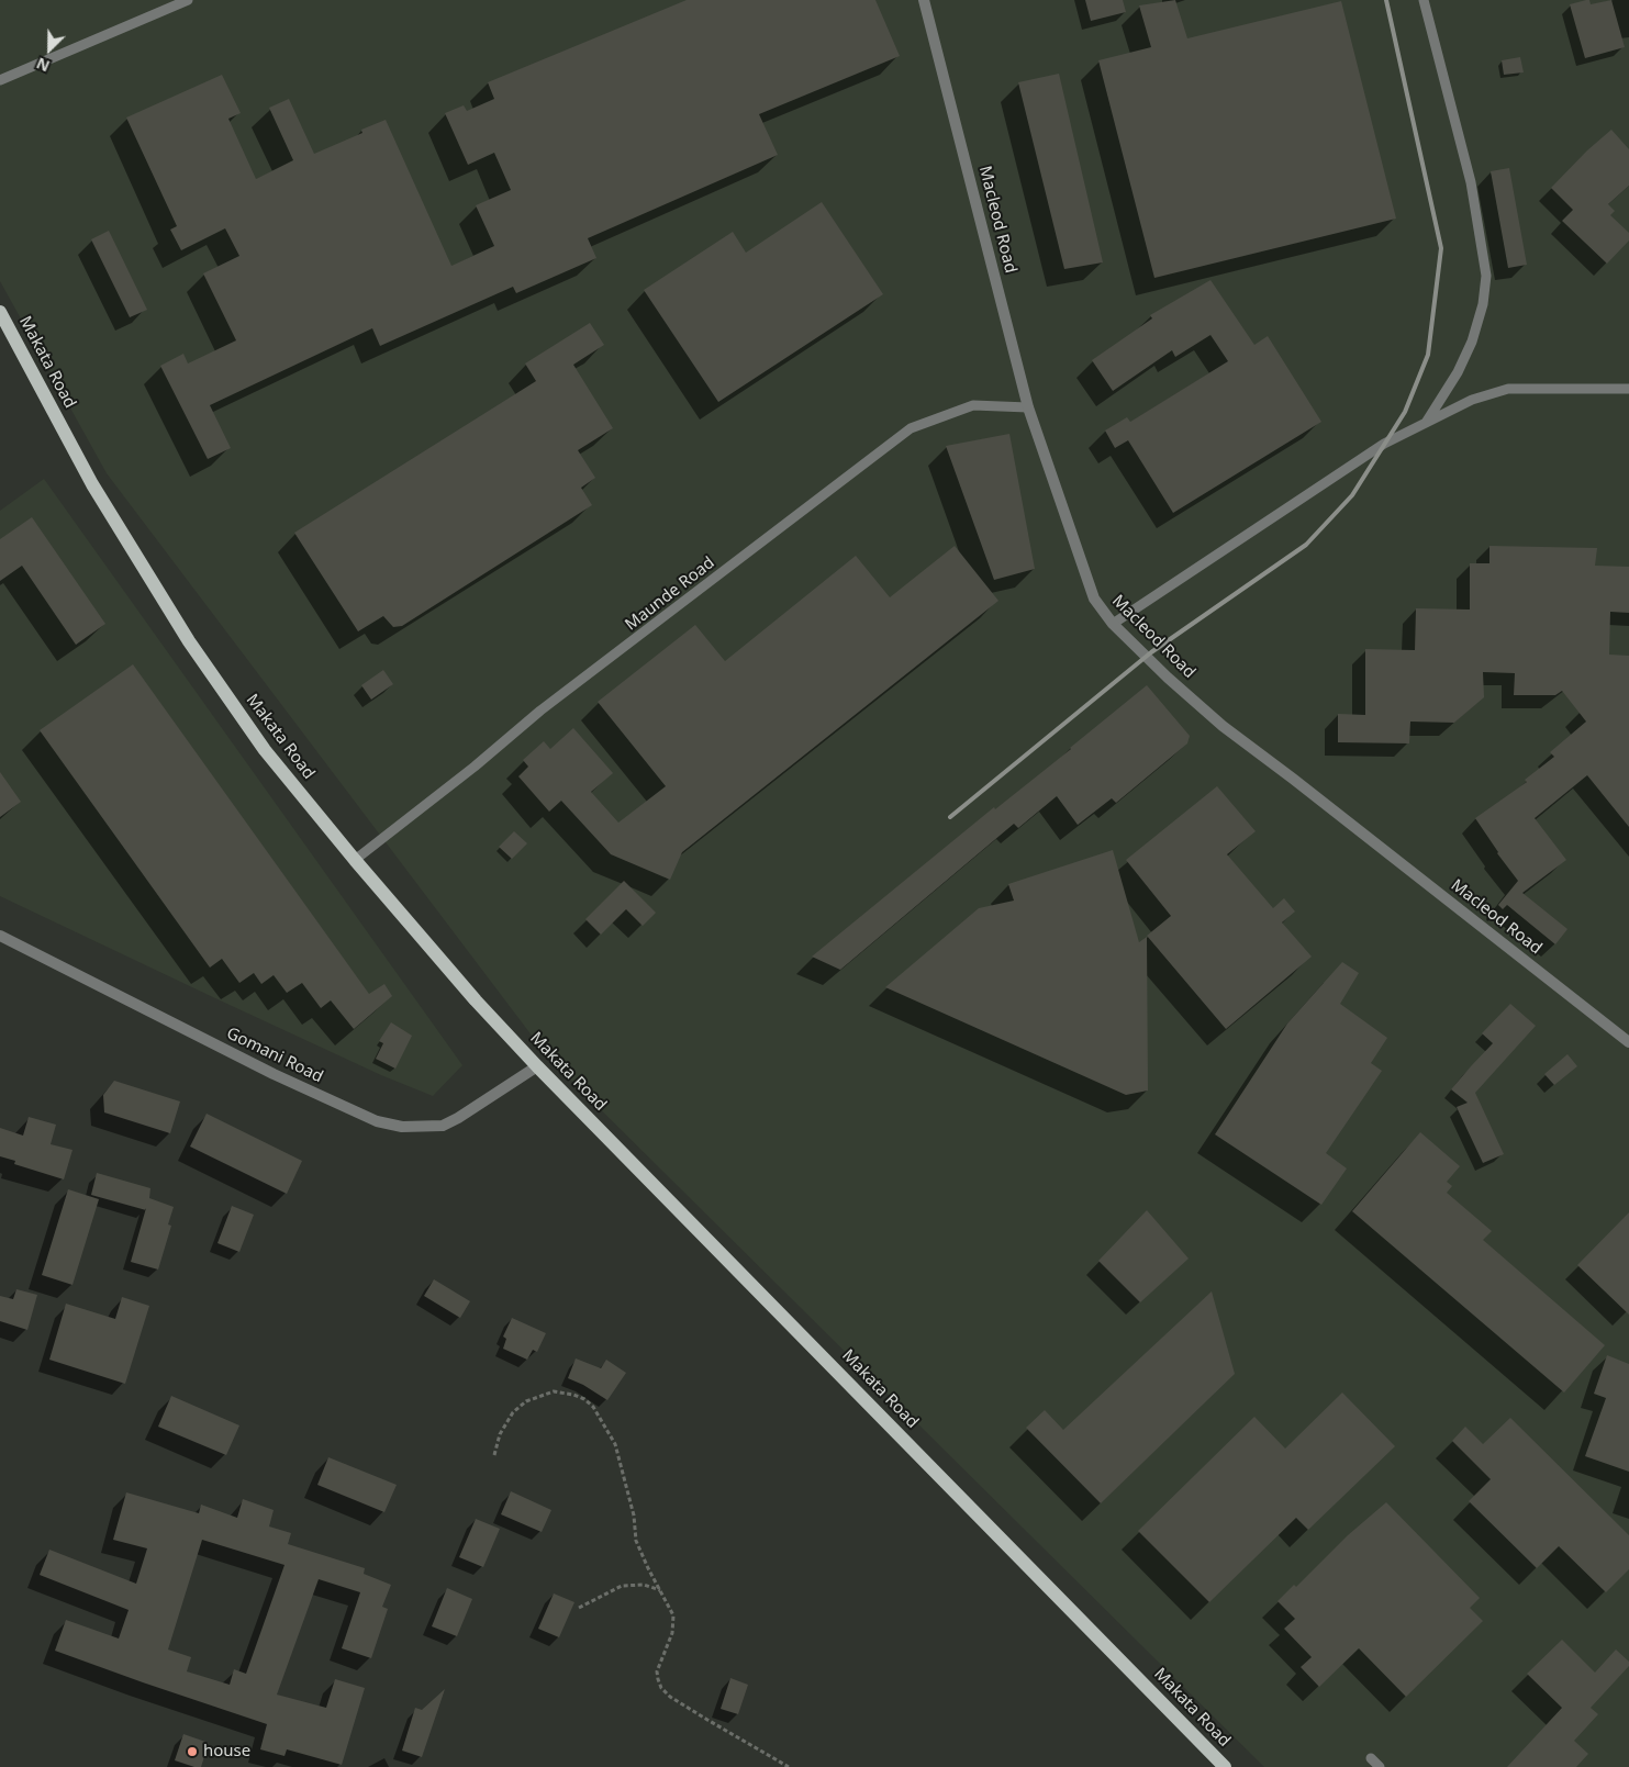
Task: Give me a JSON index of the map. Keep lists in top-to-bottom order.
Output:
{
  "streets": {
    "main road": ["Makata Road"],
    "street": ["Macleod Road", "Gomani Road"],
    "lane": ["Maunde Road"]
  },
  "crossings": [
    ["Macleod Road", "Maunde Road"],
    ["Makata Road", "Maunde Road"],
    ["Makata Road", "Gomani Road"]
  ],
  "places": ["house"],
  "north": "bottom left"
}
